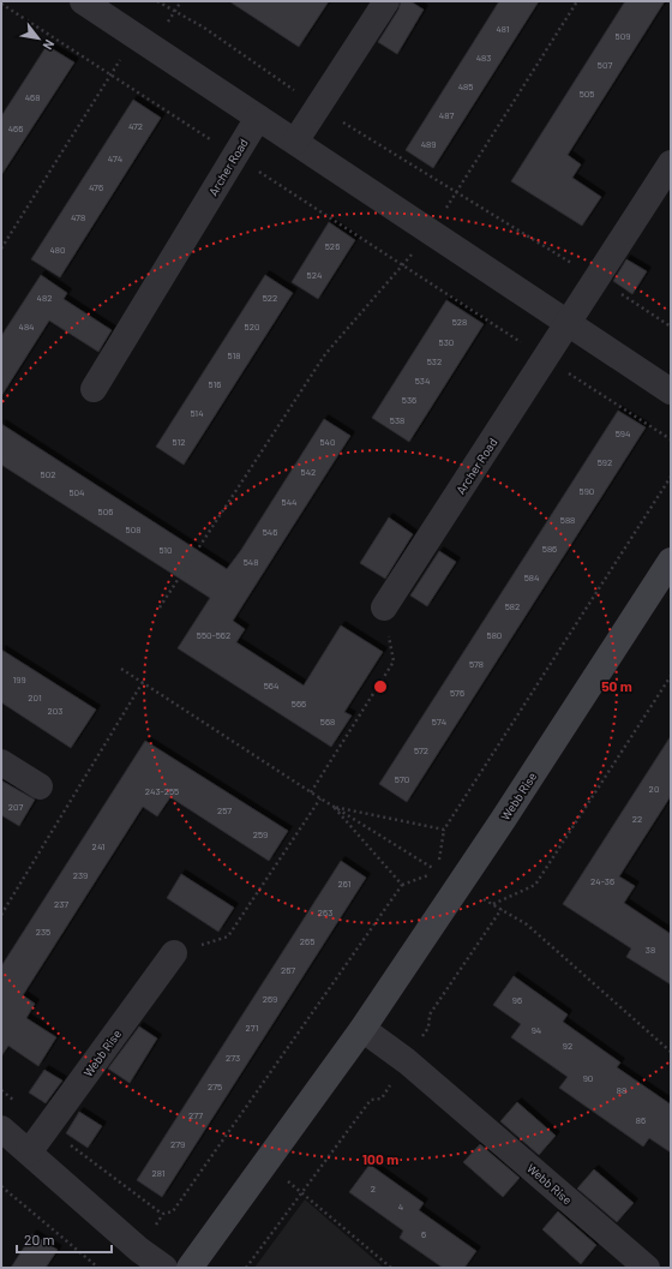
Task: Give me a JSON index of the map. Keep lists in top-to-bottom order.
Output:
{
  "streets": {
    "street": ["Archer Road", "Webb Rise"]
  },
  "house_numbers": [
    "481",
    "509",
    "483",
    "507",
    "485",
    "505",
    "468",
    "487",
    "472",
    "466",
    "489",
    "474",
    "476",
    "478",
    "526",
    "480",
    "524",
    "482",
    "522",
    "528",
    "484",
    "520",
    "530",
    "518",
    "532",
    "534",
    "516",
    "536",
    "514",
    "538",
    "594",
    "512",
    "540",
    "592",
    "542",
    "502",
    "590",
    "504",
    "544",
    "506",
    "588",
    "508",
    "546",
    "586",
    "510",
    "548",
    "584",
    "582",
    "550-562",
    "580",
    "578",
    "199",
    "564",
    "576",
    "201",
    "566",
    "203",
    "568",
    "574",
    "572",
    "570",
    "20",
    "243-255",
    "207",
    "257",
    "22",
    "259",
    "241",
    "239",
    "24-36",
    "261",
    "237",
    "263",
    "235",
    "265",
    "38",
    "267",
    "269",
    "96",
    "271",
    "94",
    "92",
    "273",
    "90",
    "275",
    "88",
    "277",
    "86",
    "279",
    "281",
    "2",
    "4",
    "6"
  ],
  "scale_bar": "20 m",
  "north": "bottom right",
  "rings": ["50 m", "100 m"]
}
